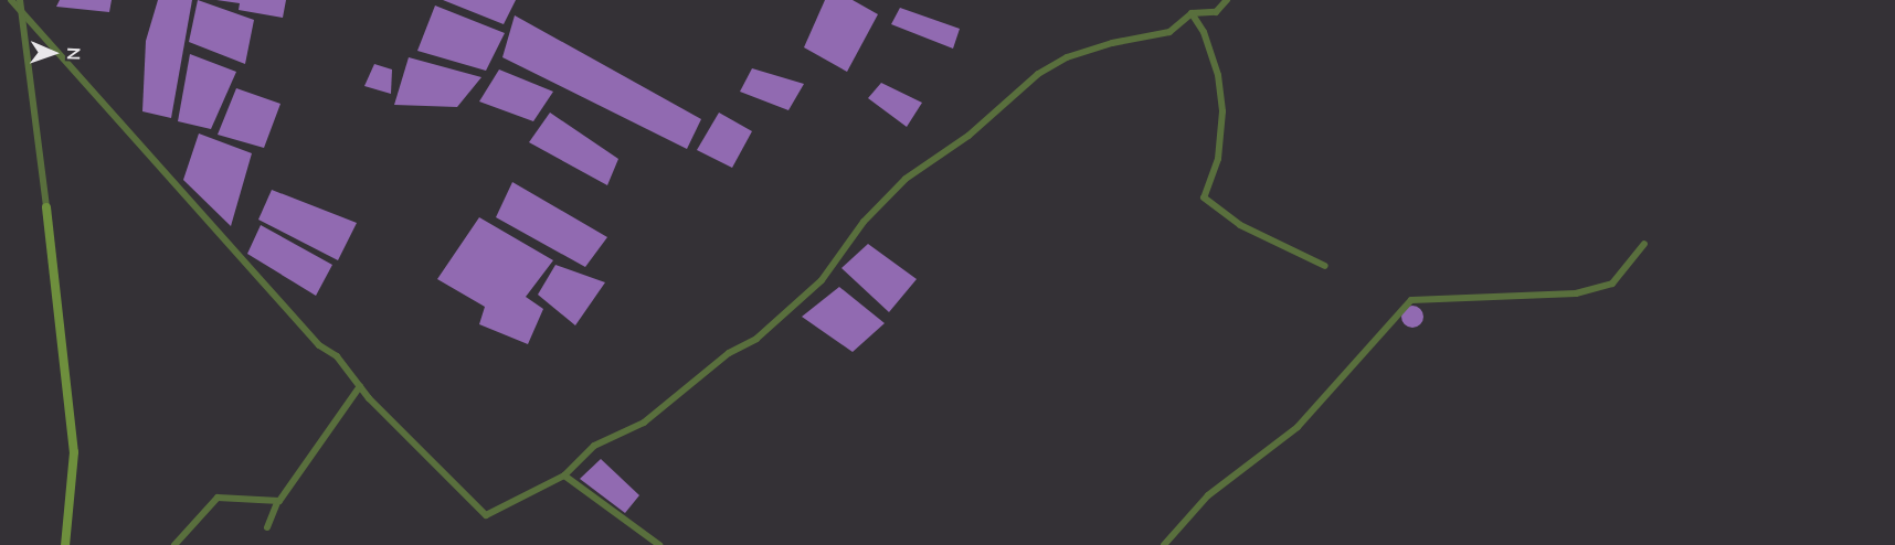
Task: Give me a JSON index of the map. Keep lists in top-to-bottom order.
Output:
{
  "north": "right"
}
